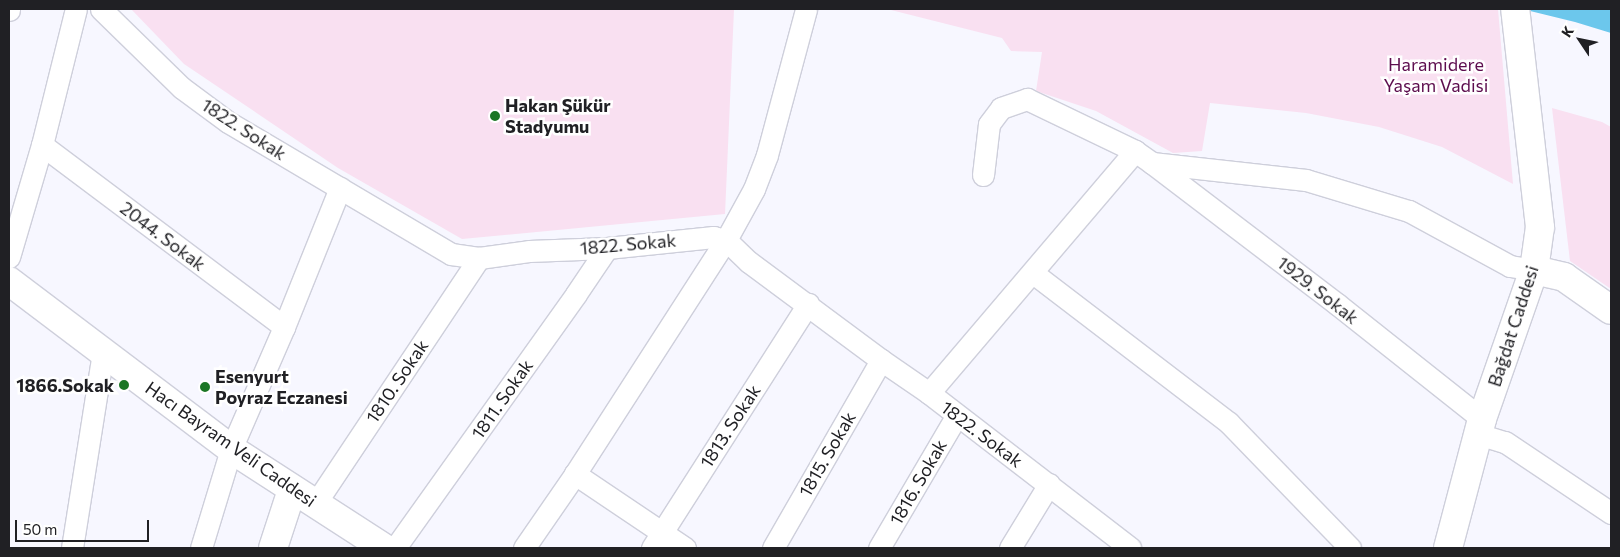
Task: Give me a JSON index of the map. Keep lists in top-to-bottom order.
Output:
{
  "streets": {
    "main road": ["Bağdat Caddesi", "Hacı Bayram Veli Caddesi"],
    "street": [
      "1822. Sokak",
      "2044. Sokak",
      "1929. Sokak",
      "1810. Sokak",
      "1811. Sokak",
      "1813. Sokak",
      "1815. Sokak",
      "1816. Sokak"
    ]
  },
  "crossings": [
    ["1822. Sokak", "1810. Sokak"],
    ["1822. Sokak", "1811. Sokak"],
    ["1822. Sokak", "1813. Sokak"],
    ["1822. Sokak", "1815. Sokak"],
    ["1822. Sokak", "1816. Sokak"],
    ["1929. Sokak", "Bağdat Caddesi"],
    ["1810. Sokak", "Hacı Bayram Veli Caddesi"]
  ],
  "parks": ["Haramidere Yaşam Vadisi"],
  "places": ["Hakan Şükür Stadyumu", "1866.Sokak", "Esenyurt Poyraz Eczanesi"],
  "scale_bar": "50 m",
  "north": "top left"
}
